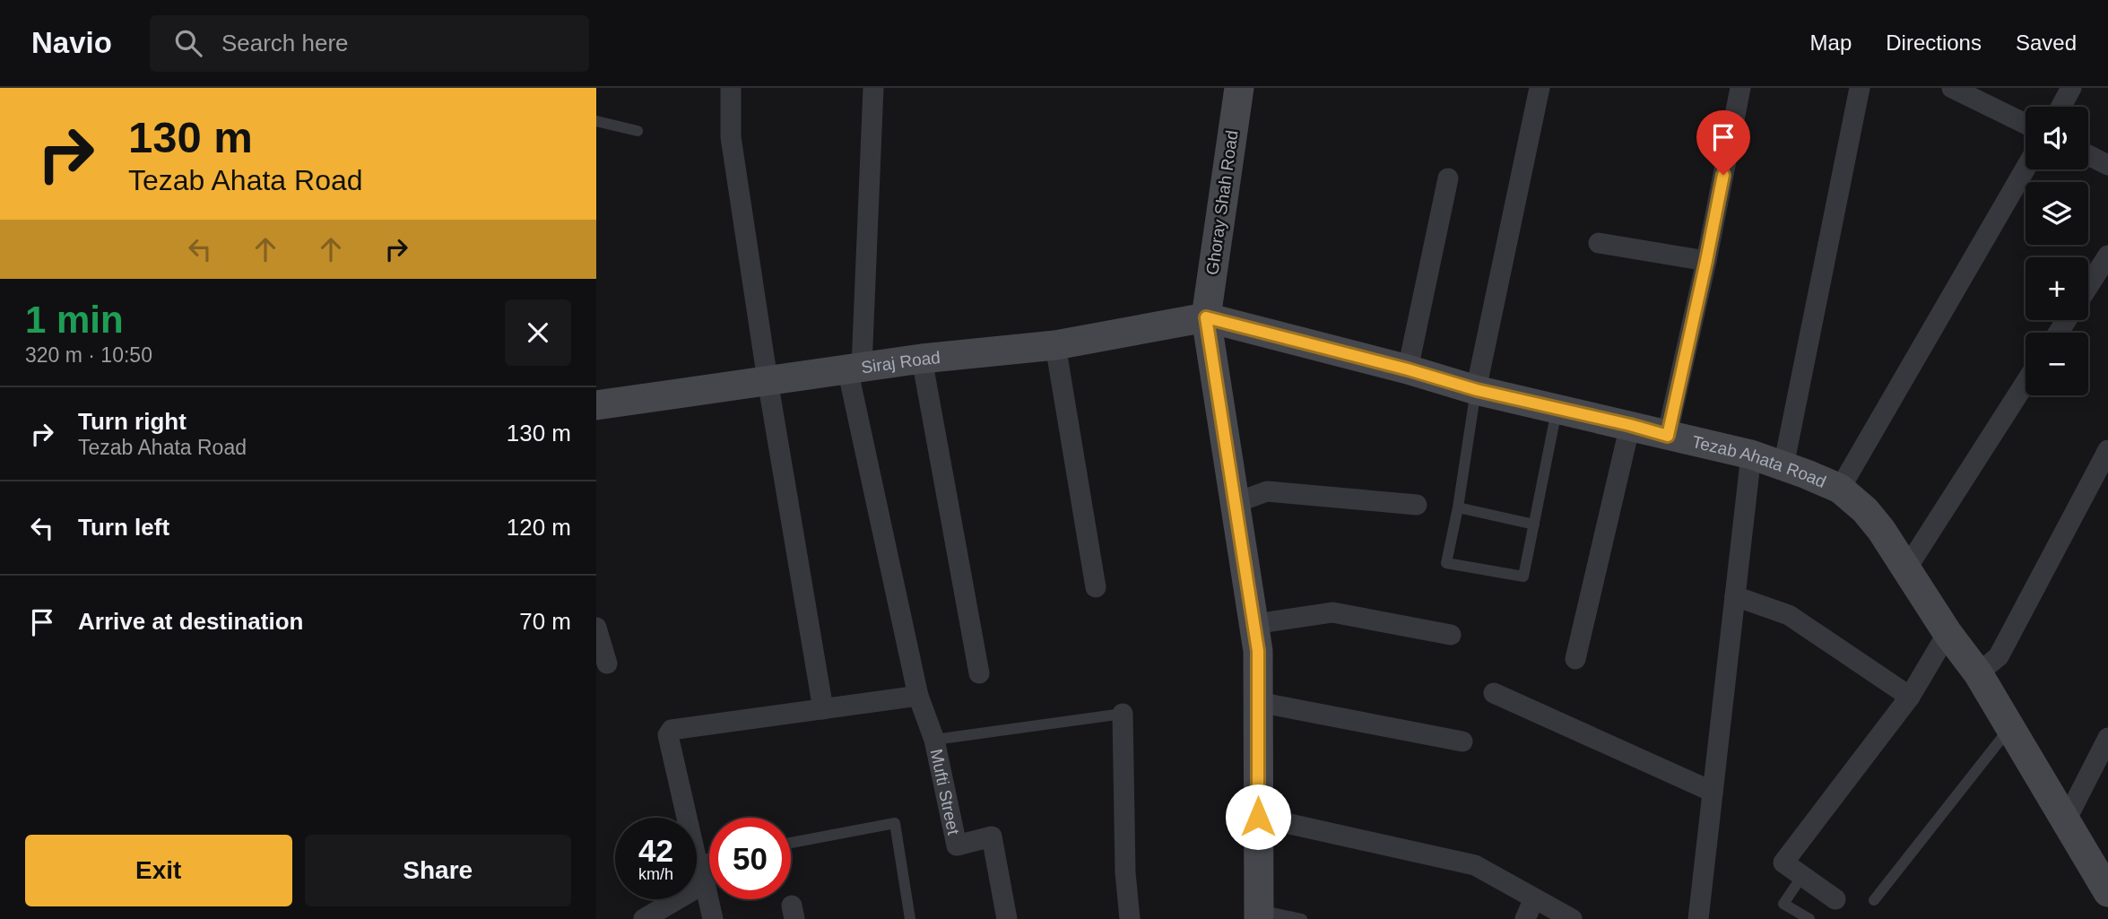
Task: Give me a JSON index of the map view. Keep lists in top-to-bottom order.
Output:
{
  "streets": {
    "main road": ["Ghoray Shah Road", "Siraj Road", "Tezab Ahata Road"],
    "street": ["Mufti Street"]
  },
  "crossings": [
    ["Ghoray Shah Road", "Siraj Road"],
    ["Ghoray Shah Road", "Tezab Ahata Road"],
    ["Siraj Road", "Tezab Ahata Road"],
    ["Siraj Road", "Mufti Street"]
  ],
  "page": {
    "header": "Navio",
    "search": "Search here",
    "nav": ["Map", "Directions", "Saved"],
    "turn": ["130 m", "Tezab Ahata Road"],
    "map_buttons": ["+", "−"],
    "heading": ["1 min", "320 m · 10:50"],
    "list": [
      {
        "name": "Turn right",
        "note": "Tezab Ahata Road",
        "value": "130 m"
      },
      {
        "name": "Turn left",
        "value": "120 m"
      },
      {
        "name": "Arrive at destination",
        "value": "70 m"
      }
    ],
    "speed": "42 km/h",
    "limit": "50",
    "buttons": ["Exit", "Share"]
  }
}
